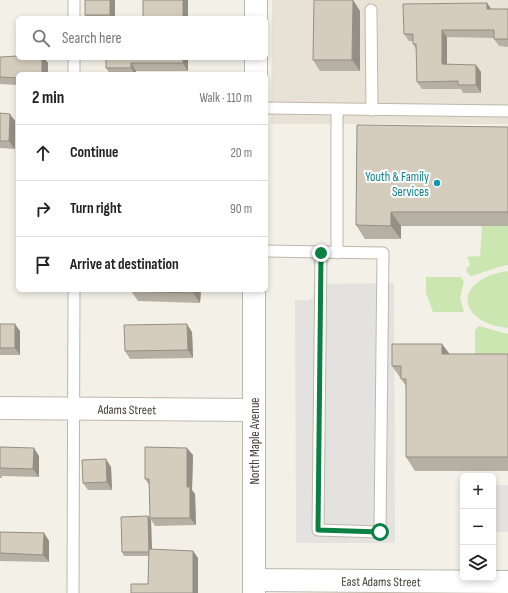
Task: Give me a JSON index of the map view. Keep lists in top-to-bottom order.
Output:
{
  "streets": {
    "street": ["Adams Street", "North Maple Avenue", "East Adams Street"]
  },
  "crossings": [
    ["Adams Street", "North Maple Avenue"],
    ["North Maple Avenue", "East Adams Street"]
  ],
  "places": ["Youth & Family Services"],
  "page": {
    "search": "Search here",
    "heading": ["2 min", "Walk · 110 m"],
    "list": [
      ["Continue", "20 m"],
      ["Turn right", "90 m"],
      "Arrive at destination"
    ],
    "map_buttons": ["+", "−"]
  }
}
